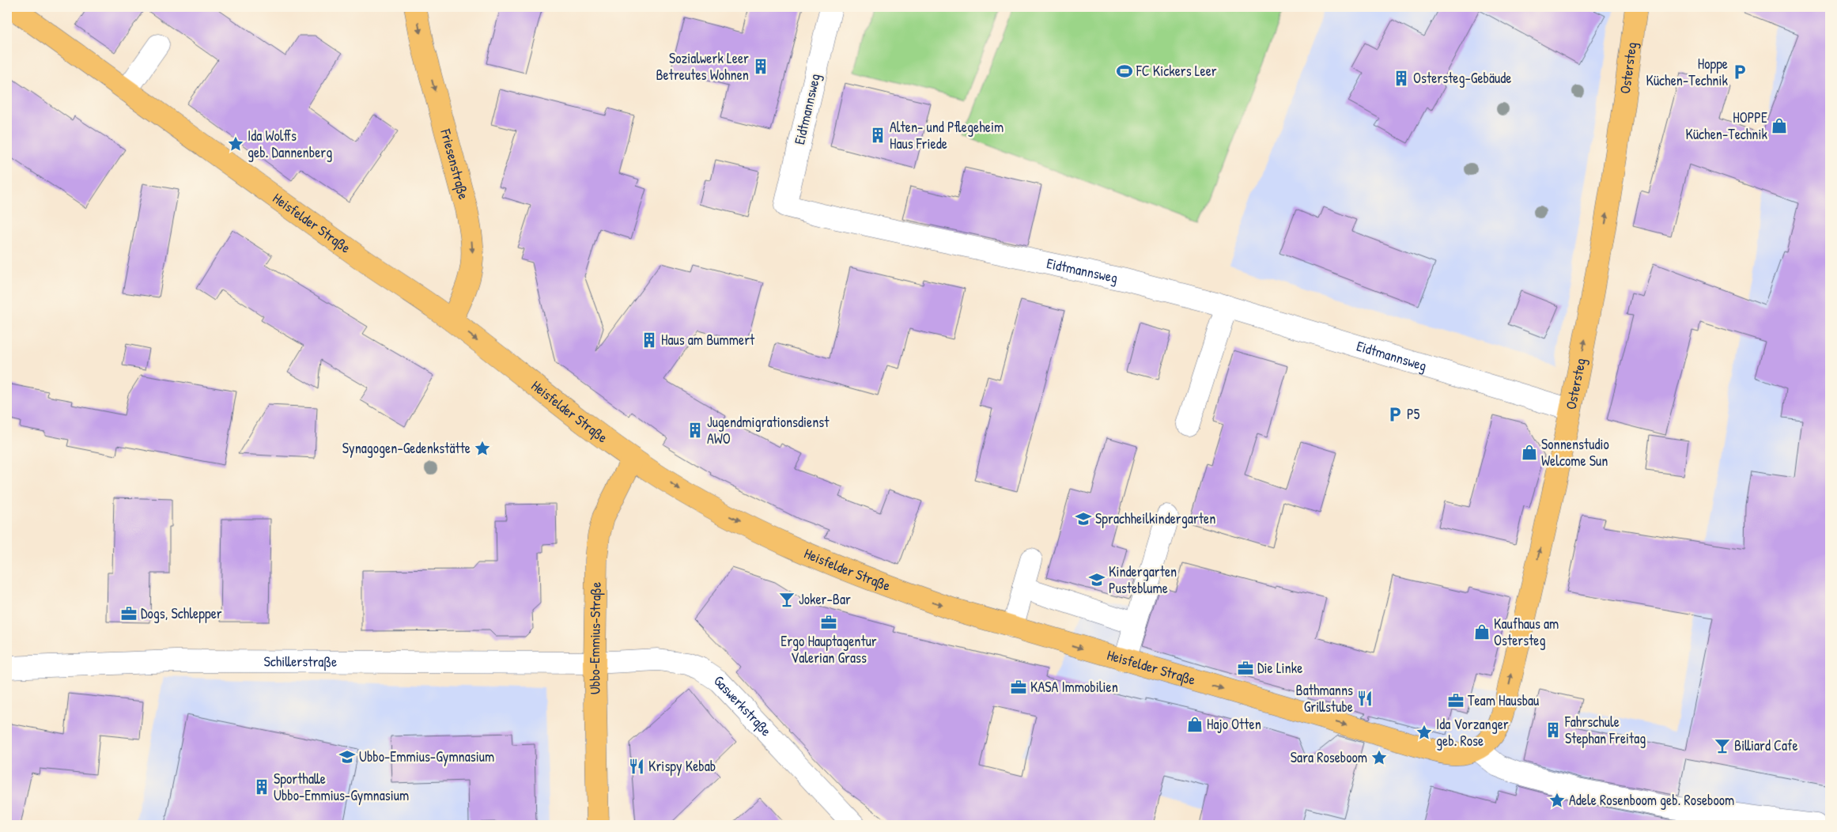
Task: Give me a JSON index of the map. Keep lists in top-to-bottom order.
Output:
{
  "streets": {
    "main road": [
      "Ostersteg",
      "Friesenstraße",
      "Heisfelder Straße",
      "Ubbo-Emmius-Straße"
    ],
    "street": ["Eidtmannsweg", "Schillerstraße", "Gaswerkstraße"]
  },
  "crossings": [
    ["Ostersteg", "Eidtmannsweg"],
    ["Ostersteg", "Heisfelder Straße"],
    ["Friesenstraße", "Heisfelder Straße"],
    ["Heisfelder Straße", "Ubbo-Emmius-Straße"],
    ["Ubbo-Emmius-Straße", "Schillerstraße"],
    ["Ubbo-Emmius-Straße", "Gaswerkstraße"],
    ["Schillerstraße", "Gaswerkstraße"]
  ],
  "one_way": ["Ostersteg", "Friesenstraße", "Heisfelder Straße"],
  "places": {
    "building": [
      "Sozialwerk Leer Betreutes Wohnen",
      "Ostersteg-Gebäude",
      "Alten- und Pflegeheim Haus Friede",
      "Haus am Bummert",
      "Jugendmigrationsdienst AWO",
      "Fahrschule Stephan Freitag",
      "Sporthalle Ubbo-Emmius-Gymnasium"
    ],
    "sports": ["FC Kickers Leer"],
    "parking": ["Hoppe Küchen-Technik", "P5"],
    "shop": [
      "HOPPE Küchen-Technik",
      "Sonnenstudio Welcome Sun",
      "Kaufhaus am Ostersteg",
      "Hajo Otten"
    ],
    "place": [
      "Ida Wolffs geb. Dannenberg",
      "Synagogen-Gedenkstätte",
      "Ida Vorzanger geb. Rose",
      "Sara Roseboom",
      "Adele Rosenboom geb. Roseboom"
    ],
    "school or university": ["Sprachheilkindergarten", "Kindergarten Pusteblume", "Ubbo-Emmius-Gymnasium"],
    "bar": ["Joker-Bar", "Billiard Cafe"],
    "office": [
      "Dogs, Schlepper",
      "Ergo Hauptagentur Valerian Grass",
      "Die Linke",
      "KASA Immobilien",
      "Team Hausbau"
    ],
    "restaurant": ["Bathmanns Grillstube", "Krispy Kebab"]
  }
}
